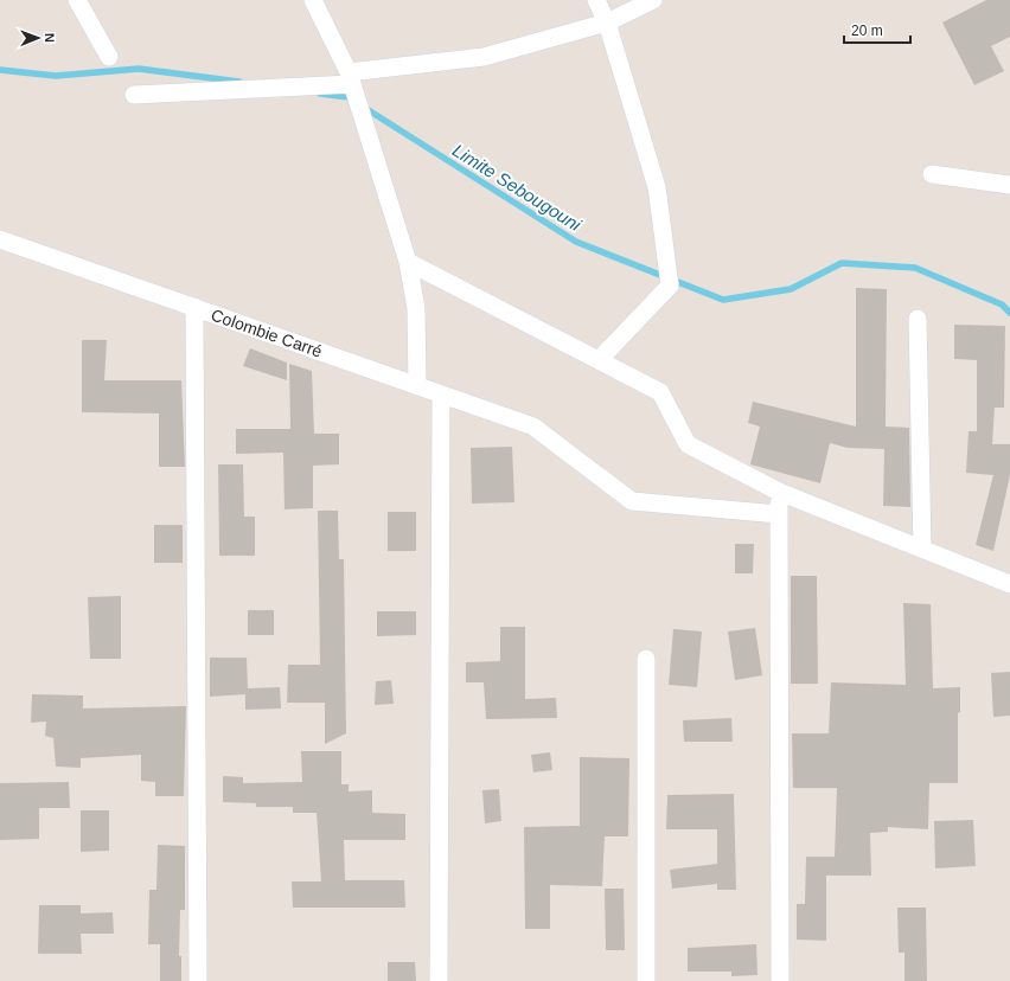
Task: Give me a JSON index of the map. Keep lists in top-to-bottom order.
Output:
{
  "streets": {
    "street": ["Colombie Carré"]
  },
  "water": ["Limite Sebougouni"],
  "scale_bar": "20 m",
  "north": "right"
}
